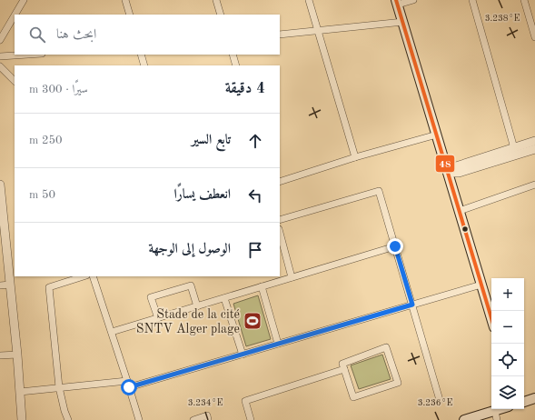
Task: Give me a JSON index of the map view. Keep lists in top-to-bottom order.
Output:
{
  "places": {
    "sports": ["Stade de la cité SNTV Alger plage"]
  },
  "lines": ["transit line 48"],
  "page": {
    "search": "ابحث هنا",
    "heading": ["4 دقيقة", "سيرًا · 300 m"],
    "list": [
      ["تابع السير", "250 m"],
      ["انعطف يسارًا", "50 m"],
      "الوصول إلى الوجهة"
    ],
    "map_buttons": ["+", "−"]
  },
  "coordinates": ["3.238°E", "3.234°E", "3.236°E"]
}
